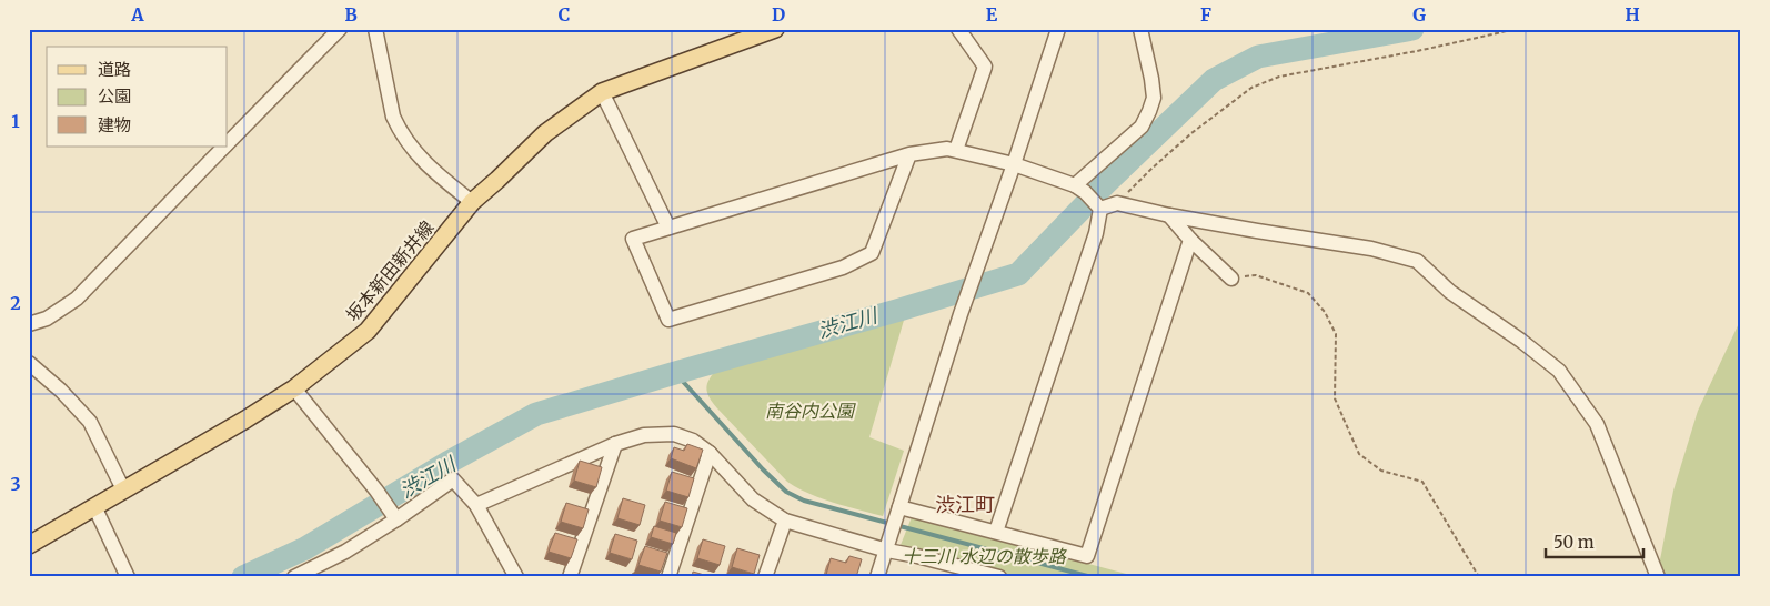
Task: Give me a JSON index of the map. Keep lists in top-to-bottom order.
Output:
{
  "streets": {
    "main road": ["坂本新田新井線"]
  },
  "districts": ["渋江町"],
  "water": ["渋江川"],
  "parks": ["南谷内公園", "十三川 水辺の散歩路"],
  "legend": ["道路", "公園", "建物"],
  "scale_bar": "50 m",
  "grid": {
    "columns": [
      "A",
      "B",
      "C",
      "D",
      "E",
      "F",
      "G",
      "H"
    ],
    "rows": ["1", "2", "3"]
  }
}
